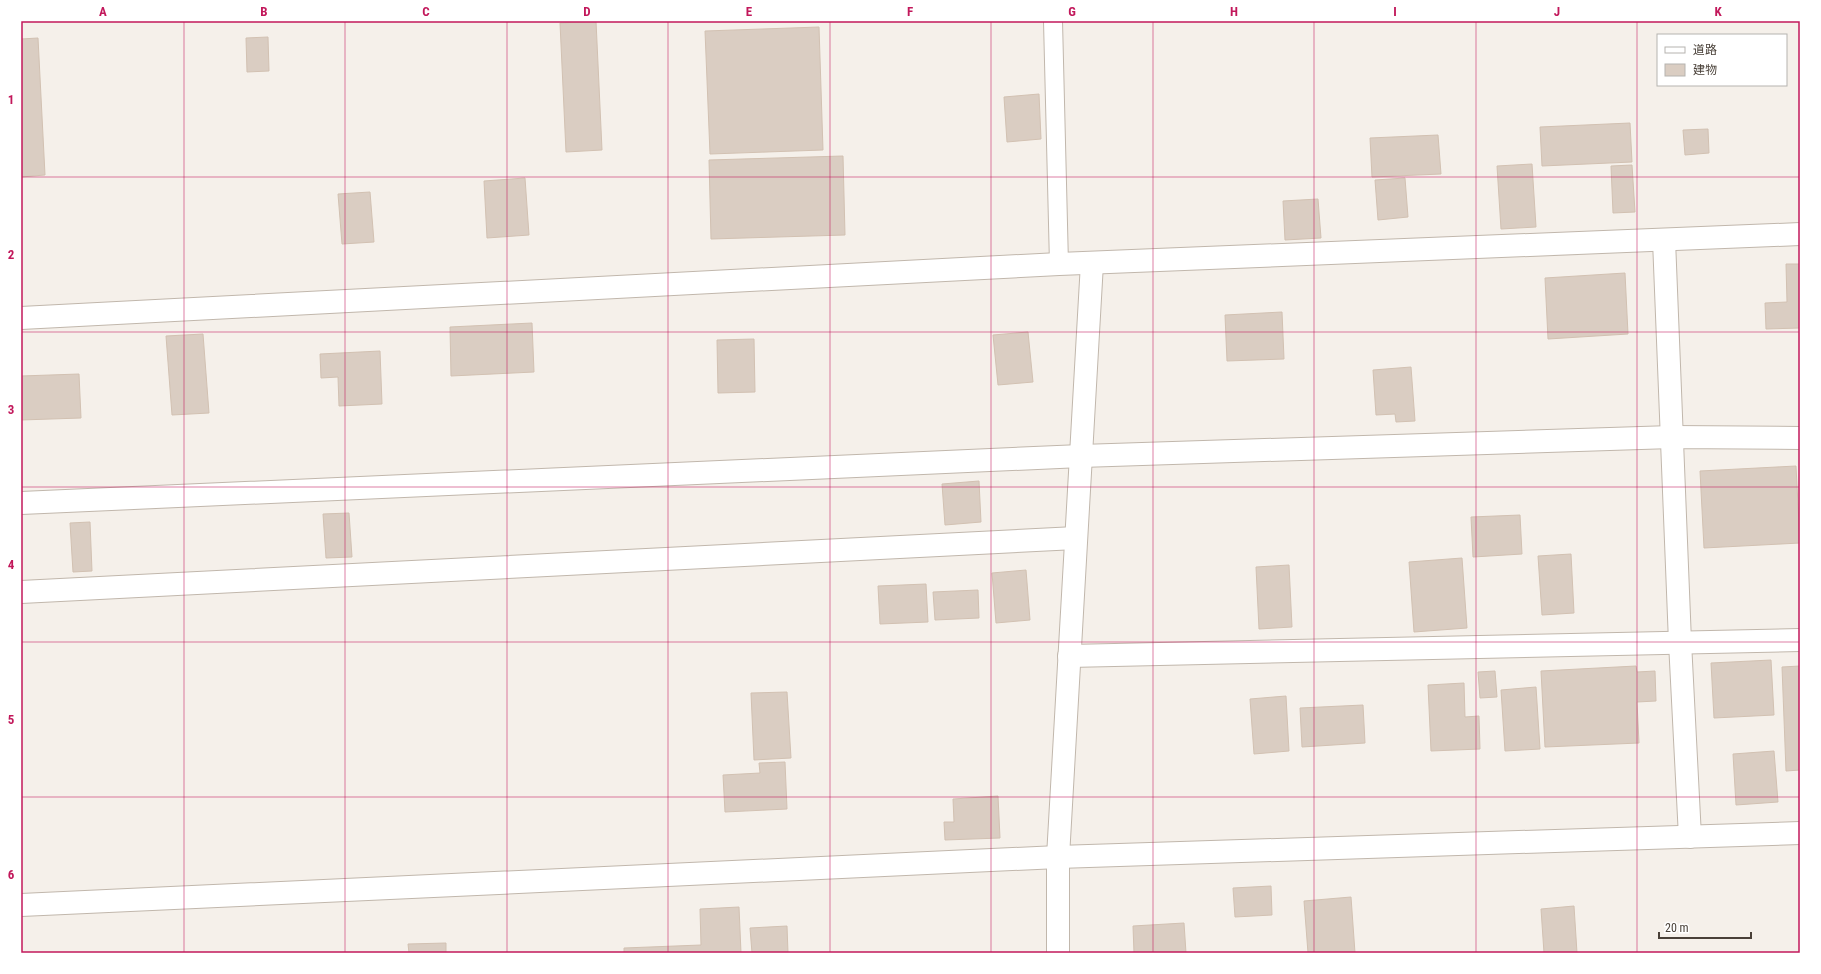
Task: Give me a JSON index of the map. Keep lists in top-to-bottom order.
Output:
{
  "legend": ["道路", "建物"],
  "scale_bar": "20 m",
  "grid": {
    "columns": [
      "A",
      "B",
      "C",
      "D",
      "E",
      "F",
      "G",
      "H",
      "I",
      "J",
      "K"
    ],
    "rows": [
      "1",
      "2",
      "3",
      "4",
      "5",
      "6"
    ]
  }
}
